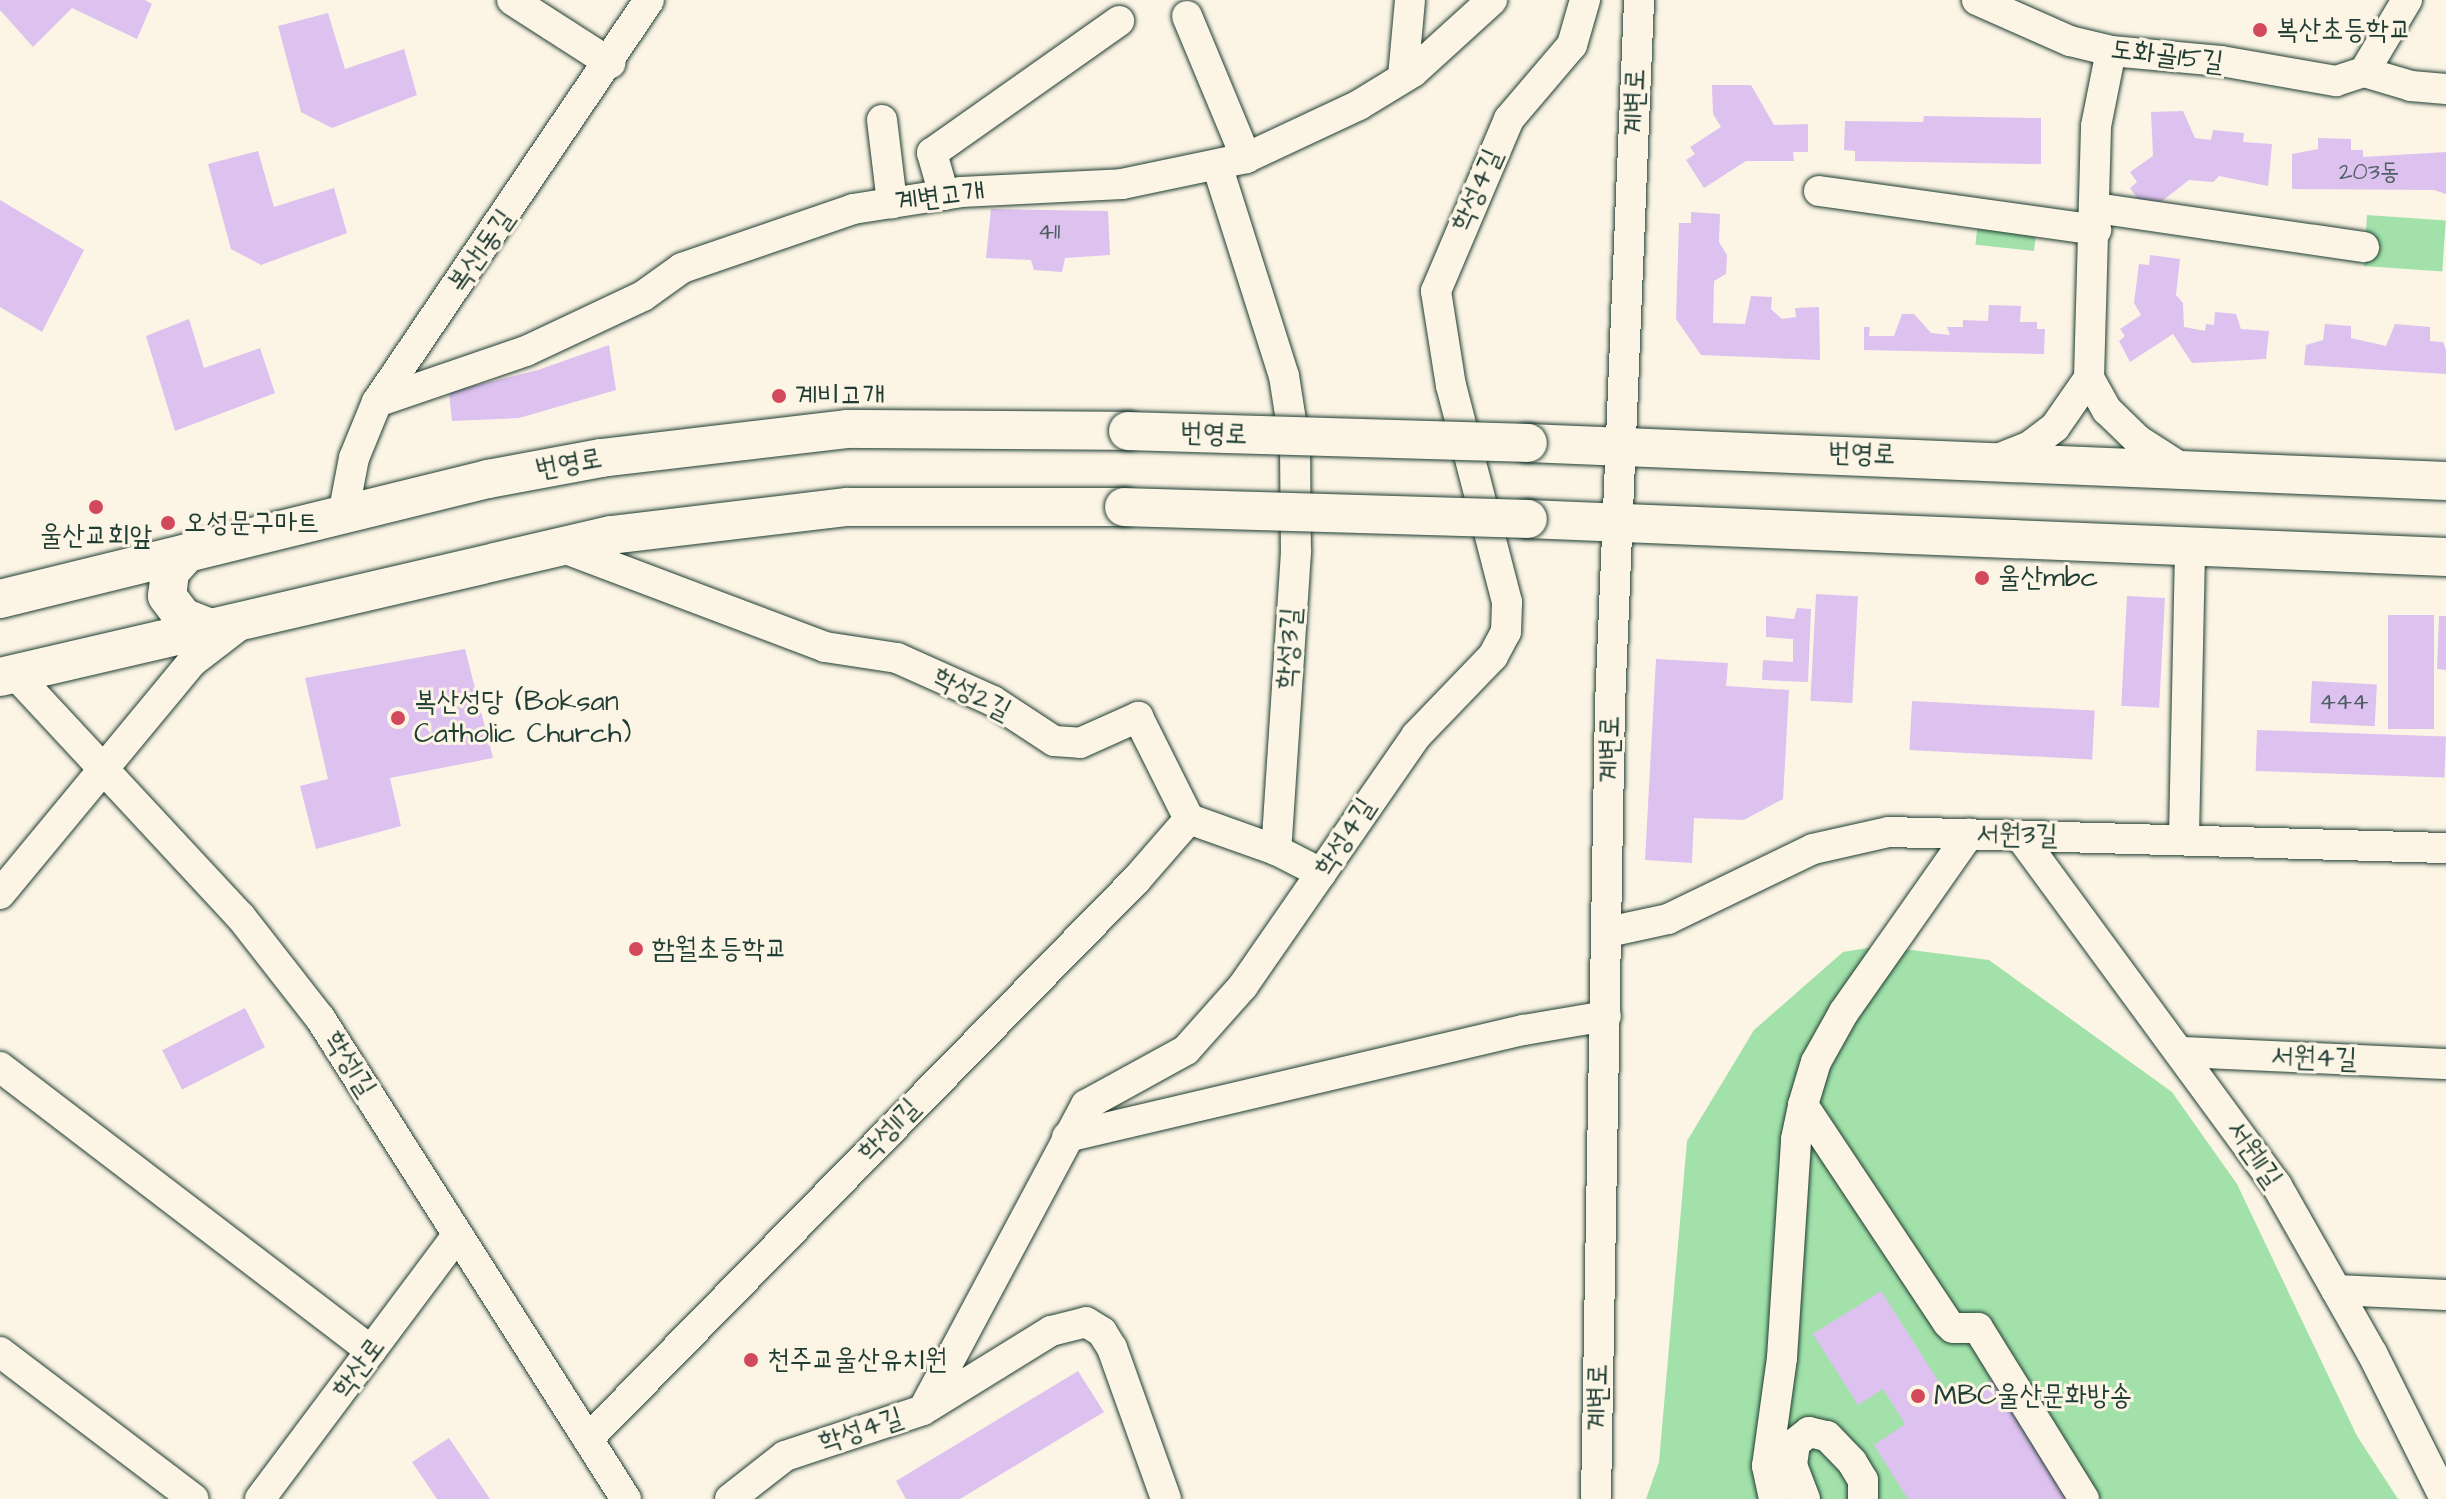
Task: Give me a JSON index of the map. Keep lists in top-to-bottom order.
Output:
{
  "streets": {
    "main road": ["번영로"],
    "street": [
      "도화골15길",
      "계변로",
      "학성4길",
      "계변고개",
      "복산1동길",
      "학성3길",
      "학성2길",
      "서원3길",
      "서원4길",
      "학성1길",
      "학성11길",
      "서원11길",
      "학산로"
    ]
  },
  "crossings": [
    ["계변로", "번영로"],
    ["계변로", "서원3길"],
    ["계변고개", "복산1동길"],
    ["계변고개", "학성3길"],
    ["복산1동길", "번영로"],
    ["학성2길", "학성11길"],
    ["서원3길", "서원11길"],
    ["서원4길", "서원11길"],
    ["학성1길", "학성11길"],
    ["학성1길", "학산로"]
  ],
  "places": [
    "복산초등학교",
    "계비고개",
    "울산교회앞",
    "오성문구마트",
    "울산mbc",
    "복산성당 (Boksan Catholic Church)",
    "함월초등학교",
    "천주교울산유치원",
    "MBC울산문화방송"
  ],
  "house_numbers": ["203동", "411", "444"]
}
